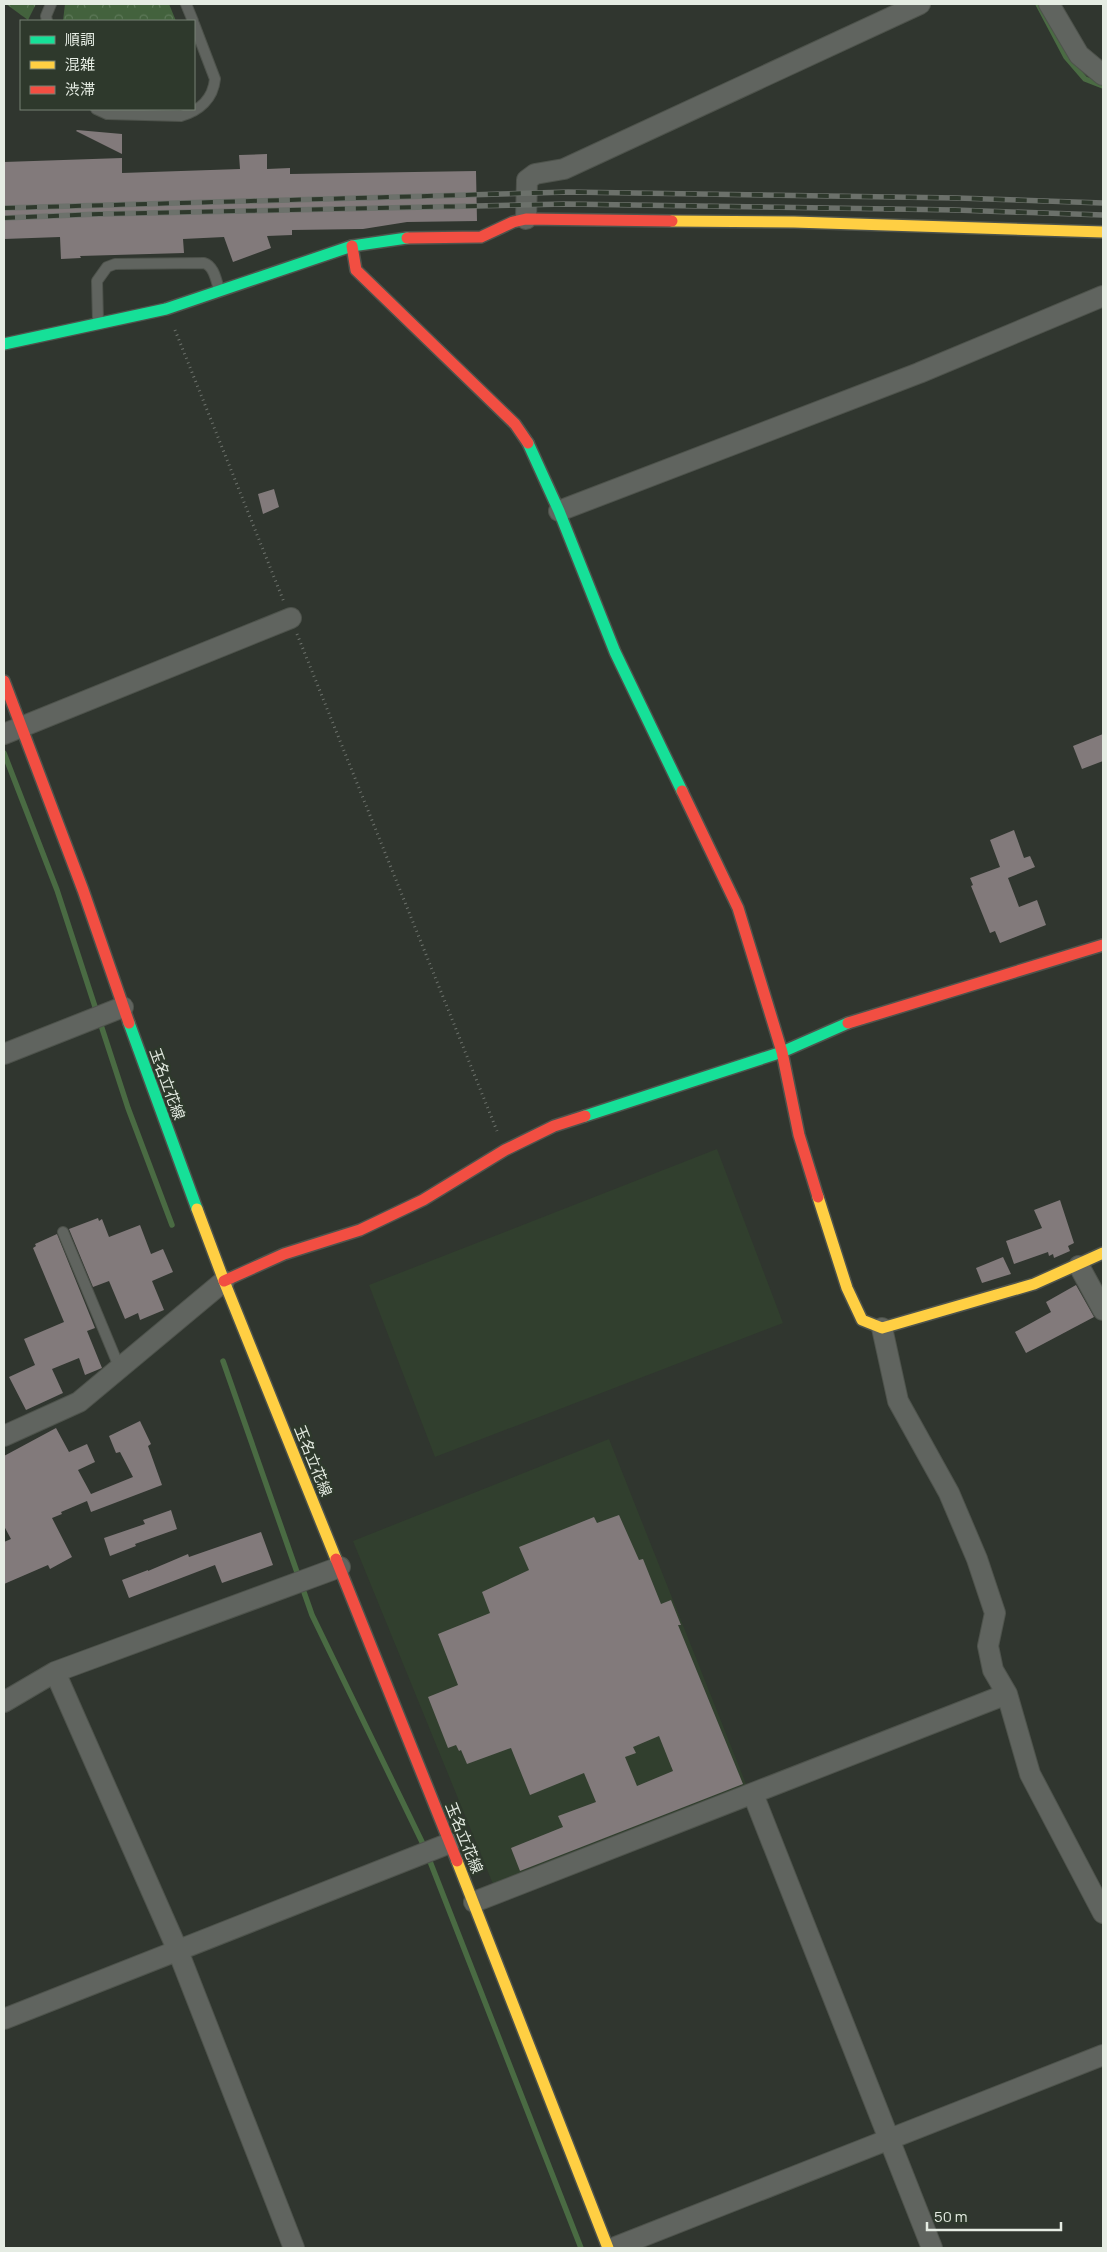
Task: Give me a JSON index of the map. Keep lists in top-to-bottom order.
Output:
{
  "streets": {
    "street": ["玉名立花線"]
  },
  "legend": ["順調", "混雑", "渋滞"],
  "scale_bar": "50 m"
}
